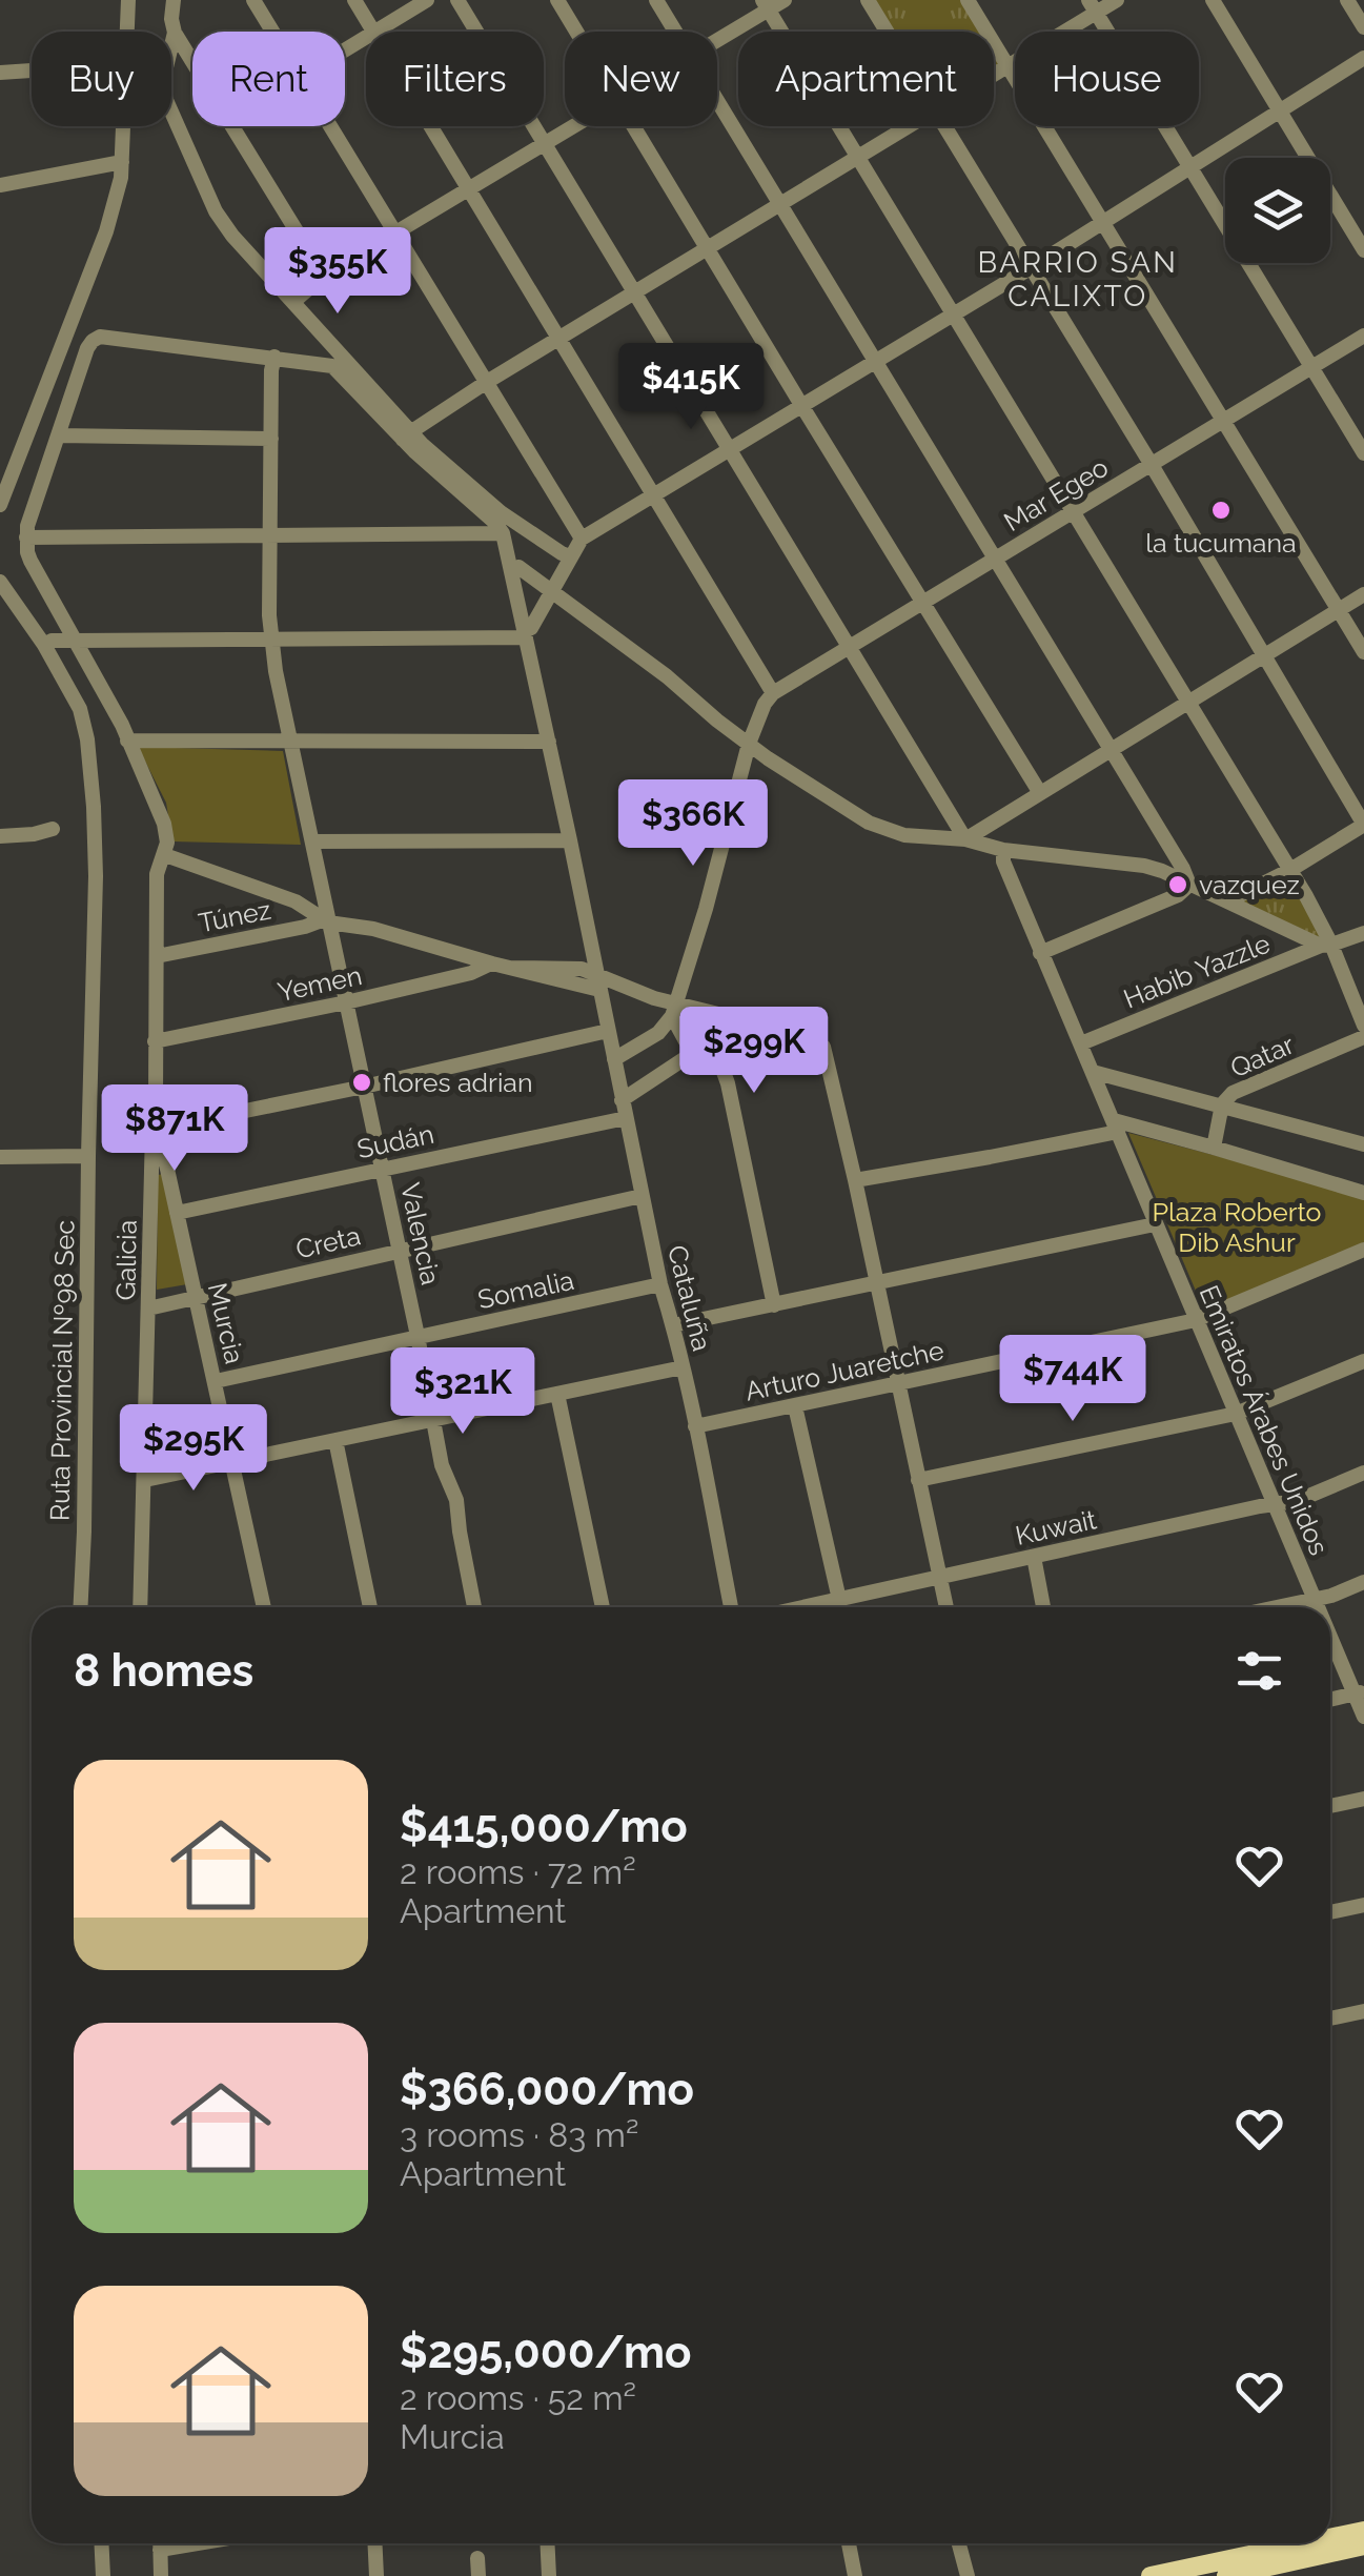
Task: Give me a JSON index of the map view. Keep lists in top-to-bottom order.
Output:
{
  "streets": {
    "street": [
      "Mar Egeo",
      "Túnez",
      "Habib Yazzle",
      "Yemen",
      "Qatar",
      "Sudán",
      "Valencia",
      "Creta",
      "Galicia",
      "Somalia",
      "Cataluña",
      "Murcia",
      "Ruta Provincial Nº98 Sec",
      "Arturo Juaretche",
      "Emiratos Árabes Unidos",
      "Kuwait"
    ]
  },
  "crossings": [
    ["Túnez", "Valencia"],
    ["Túnez", "Galicia"],
    ["Habib Yazzle", "Emiratos Árabes Unidos"],
    ["Yemen", "Valencia"],
    ["Yemen", "Galicia"],
    ["Sudán", "Valencia"],
    ["Sudán", "Cataluña"],
    ["Sudán", "Murcia"],
    ["Valencia", "Creta"],
    ["Valencia", "Somalia"],
    ["Creta", "Galicia"],
    ["Creta", "Cataluña"],
    ["Creta", "Murcia"],
    ["Galicia", "Murcia"],
    ["Somalia", "Cataluña"],
    ["Somalia", "Murcia"],
    ["Cataluña", "Arturo Juaretche"],
    ["Arturo Juaretche", "Emiratos Árabes Unidos"],
    ["Emiratos Árabes Unidos", "Kuwait"]
  ],
  "districts": ["BARRIO SAN CALIXTO"],
  "parks": ["Plaza Roberto Dib Ashur"],
  "places": ["la tucumana", "vazquez", "flores adrian"],
  "page": {
    "chip": [
      "Buy",
      "Rent",
      "Filters",
      "New",
      "Apartment",
      "House"
    ],
    "price": [
      "$355K",
      "$415K",
      "$366K",
      "$299K",
      "$871K",
      "$744K",
      "$321K",
      "$295K"
    ],
    "heading": "8 homes",
    "list": [
      {
        "name": "$415,000/mo",
        "note": "2 rooms · 72 m² · Apartment"
      },
      {
        "name": "$366,000/mo",
        "note": "3 rooms · 83 m² · Apartment"
      },
      {
        "name": "$295,000/mo",
        "note": "2 rooms · 52 m² · Murcia"
      }
    ]
  }
}
